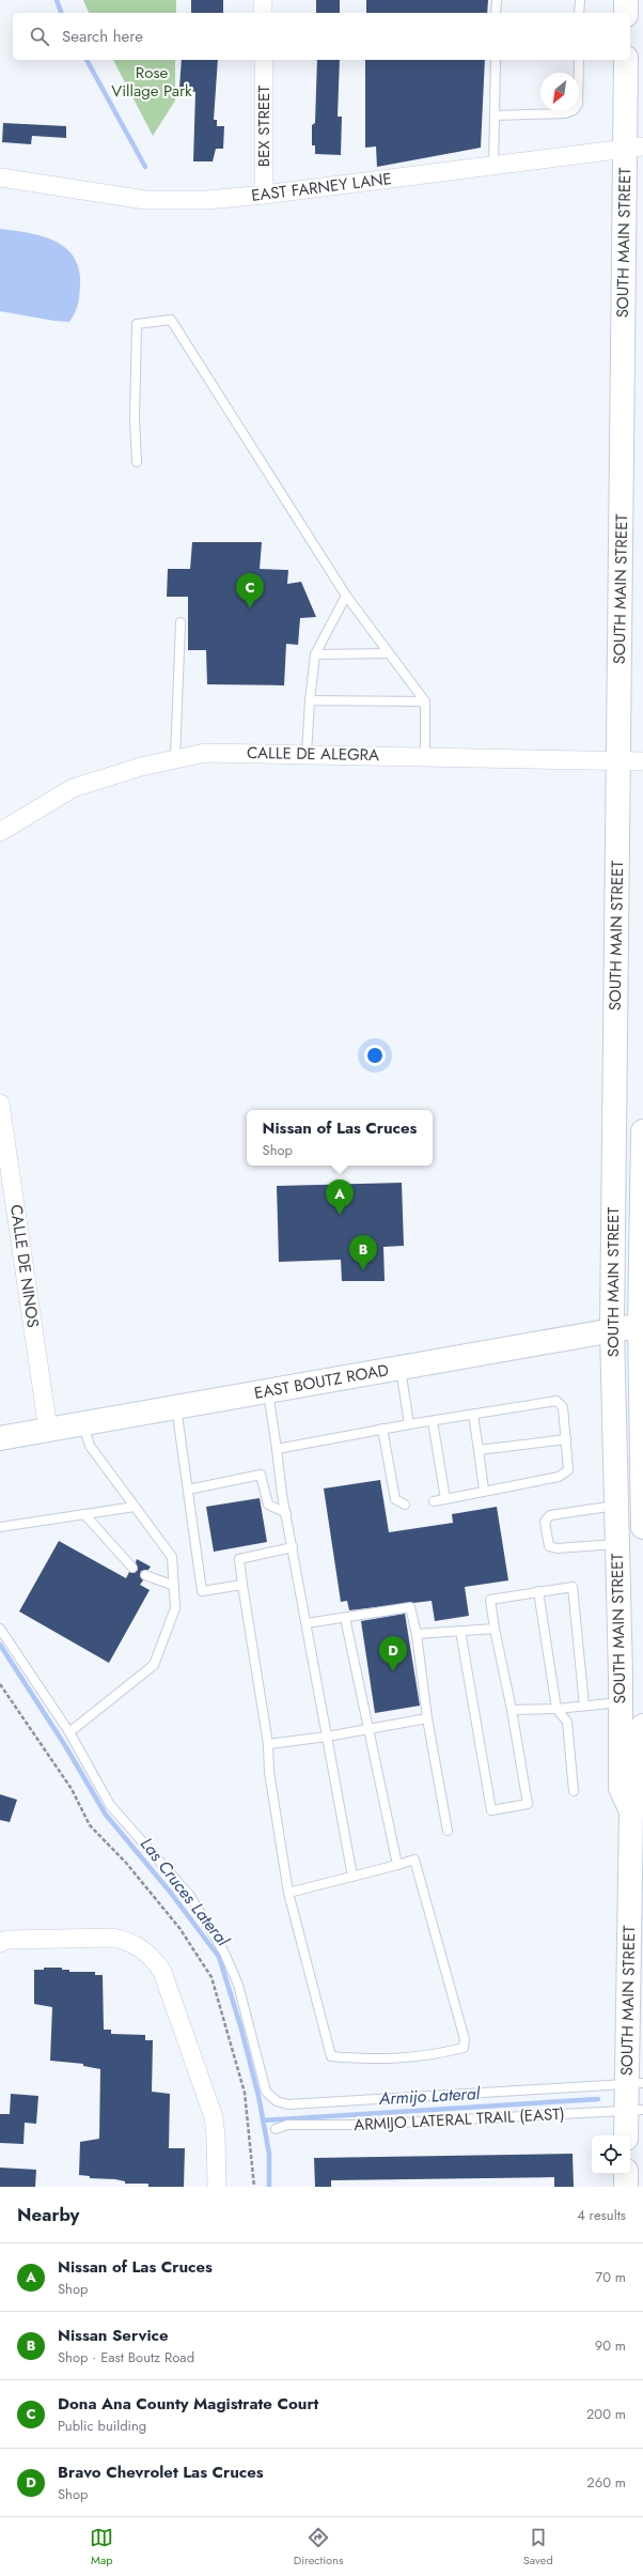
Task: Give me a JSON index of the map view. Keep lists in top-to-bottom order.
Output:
{
  "streets": {
    "main road": ["SOUTH MAIN STREET", "EAST BOUTZ ROAD"],
    "street": [
      "BEX STREET",
      "EAST FARNEY LANE",
      "CALLE DE ALEGRA",
      "CALLE DE NINOS"
    ],
    "lane": ["ARMIJO LATERAL TRAIL (EAST)"]
  },
  "crossings": [
    ["BEX STREET", "EAST FARNEY LANE"],
    ["EAST FARNEY LANE", "SOUTH MAIN STREET"],
    ["SOUTH MAIN STREET", "CALLE DE ALEGRA"],
    ["SOUTH MAIN STREET", "EAST BOUTZ ROAD"],
    ["SOUTH MAIN STREET", "ARMIJO LATERAL TRAIL (EAST)"],
    ["CALLE DE NINOS", "EAST BOUTZ ROAD"]
  ],
  "water": ["Las Cruces Lateral", "Armijo Lateral"],
  "parks": ["Rose Village Park"],
  "north": "bottom left",
  "page": {
    "search": "Search here",
    "pins": [
      "C",
      "A",
      "B",
      "D"
    ],
    "popup": ["Nissan of Las Cruces", "Shop"],
    "heading": ["Nearby", "4 results"],
    "list": [
      {
        "mark": "A",
        "name": "Nissan of Las Cruces",
        "note": "Shop",
        "value": "70 m"
      },
      {
        "mark": "B",
        "name": "Nissan Service",
        "note": "Shop · East Boutz Road",
        "value": "90 m"
      },
      {
        "mark": "C",
        "name": "Dona Ana County Magistrate Court",
        "note": "Public building",
        "value": "200 m"
      },
      {
        "mark": "D",
        "name": "Bravo Chevrolet Las Cruces",
        "note": "Shop",
        "value": "260 m"
      }
    ],
    "nav": ["Map", "Directions", "Saved"]
  }
}
